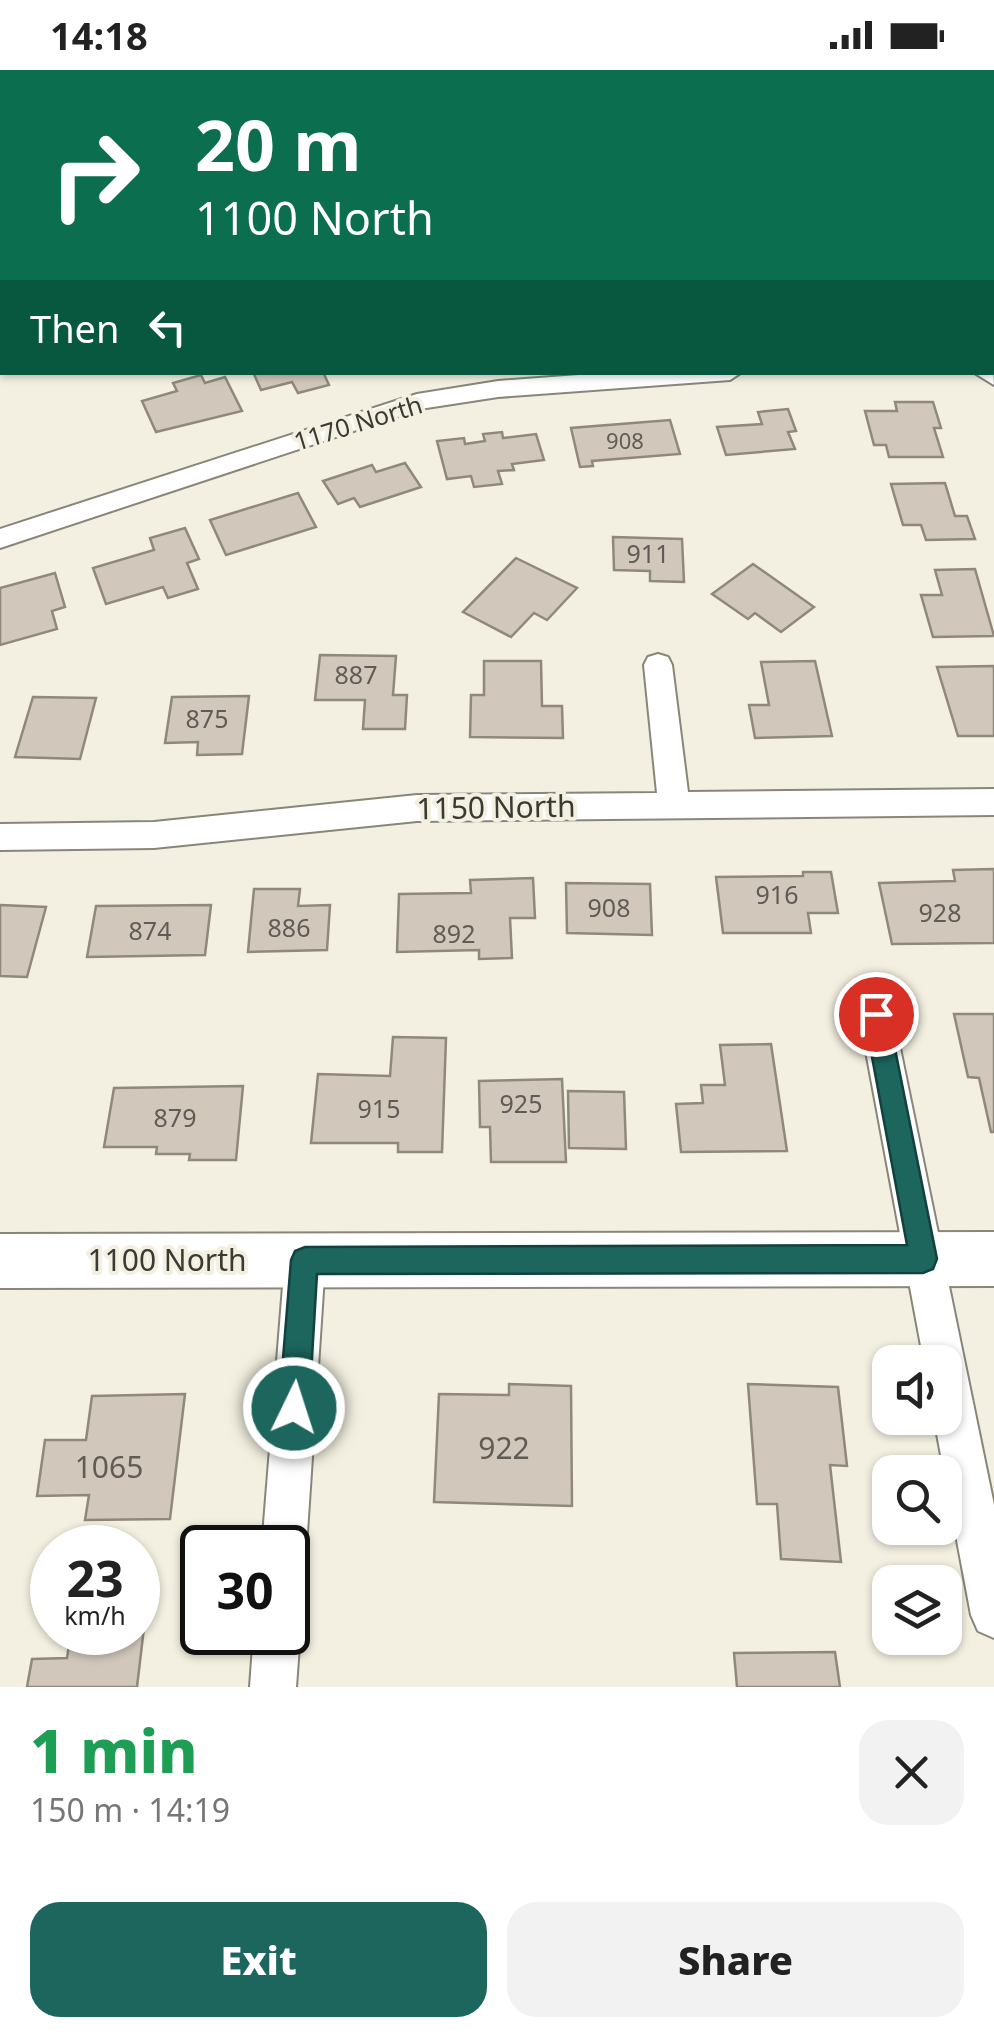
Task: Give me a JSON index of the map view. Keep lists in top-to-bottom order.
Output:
{
  "streets": {
    "street": ["1170 North", "1150 North", "1100 North"]
  },
  "house_numbers": [
    "908",
    "911",
    "887",
    "875",
    "916",
    "908",
    "928",
    "886",
    "874",
    "892",
    "925",
    "915",
    "879",
    "922",
    "1065"
  ],
  "page": {
    "status": "14:18",
    "turn": ["20 m", "1100 North"],
    "then": "Then",
    "speed": "23 km/h",
    "limit": "30",
    "heading": ["1 min", "150 m · 14:19"],
    "buttons": ["Exit", "Share"]
  }
}
